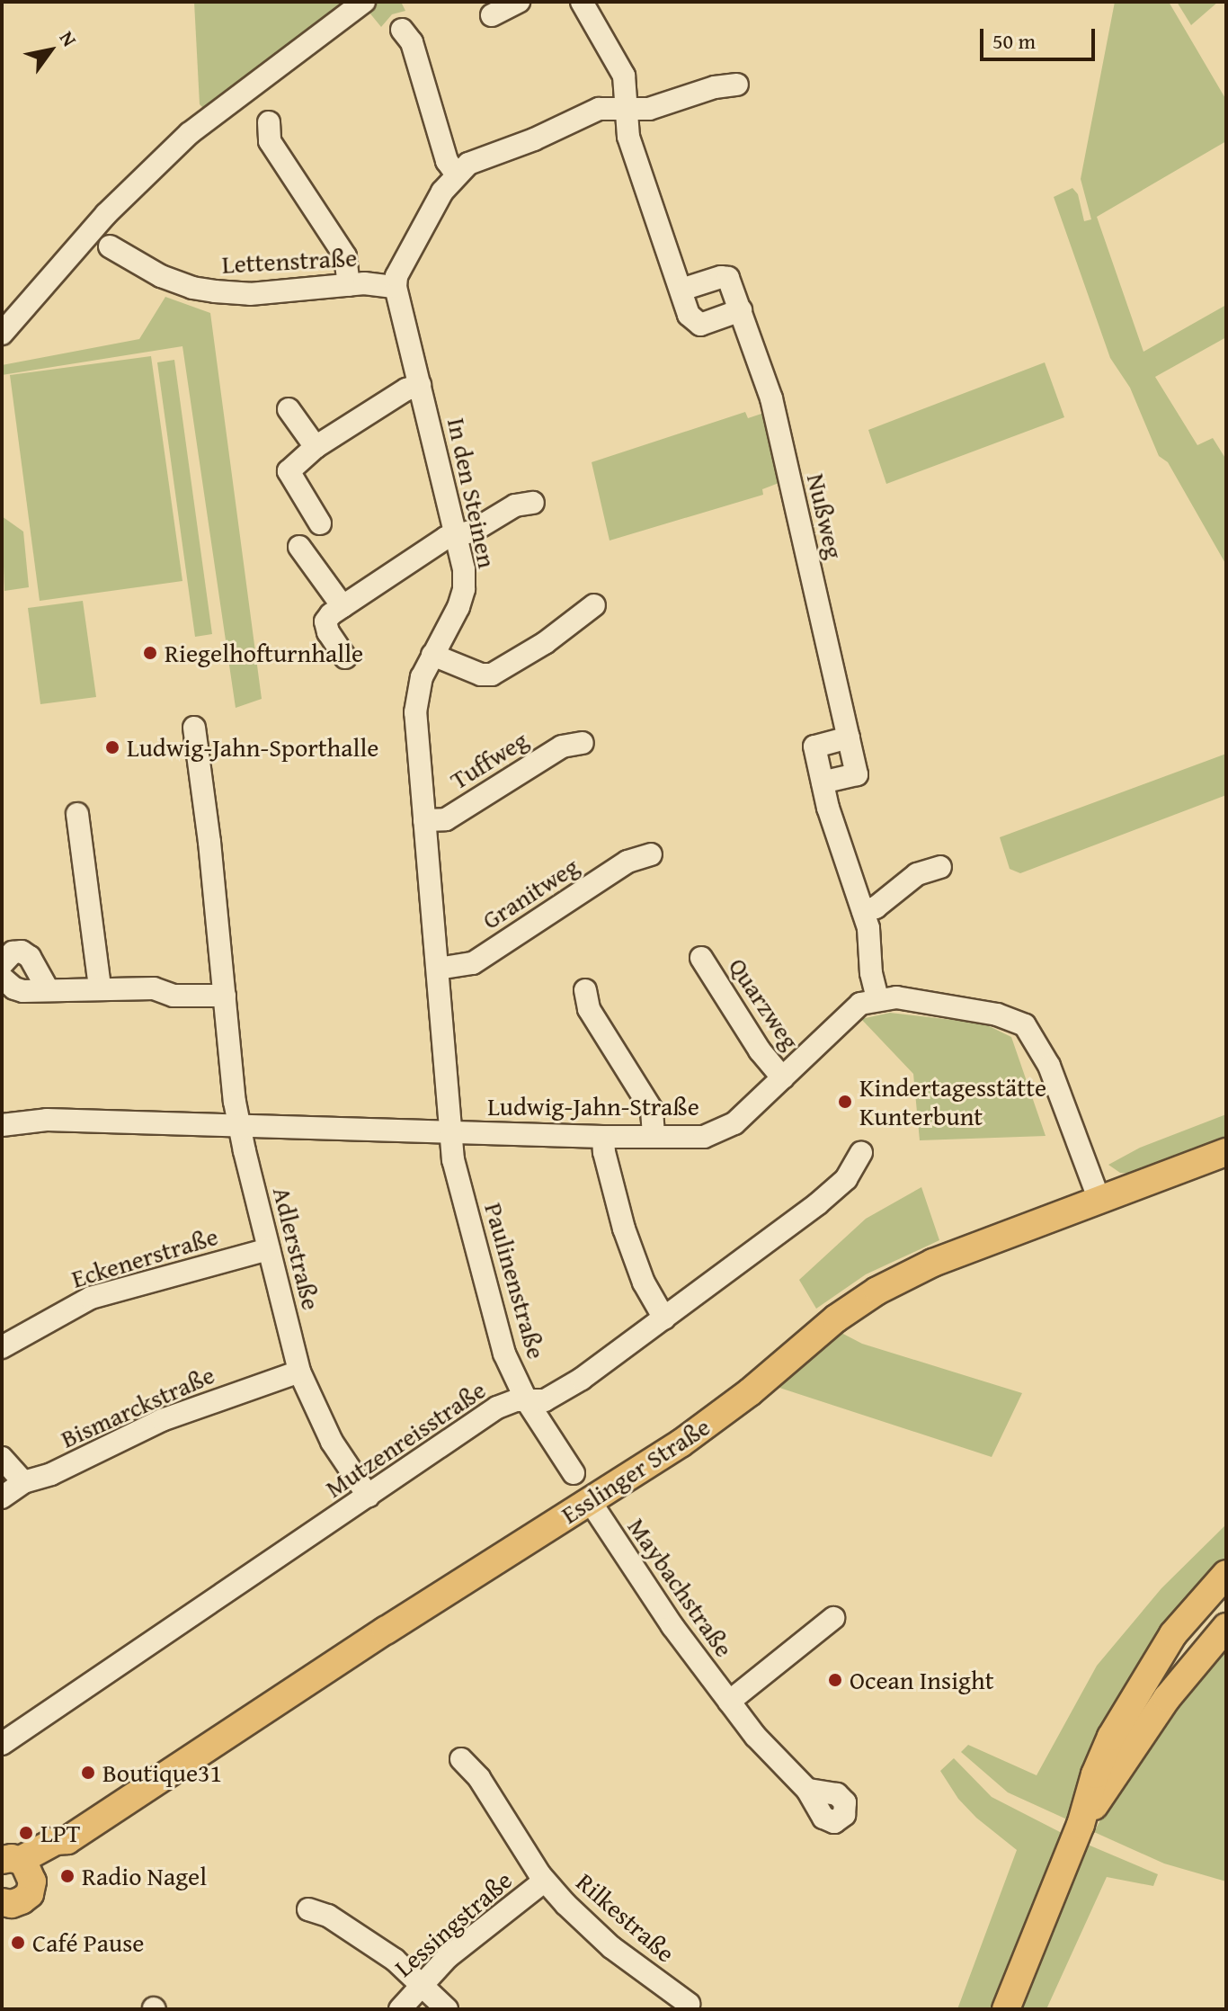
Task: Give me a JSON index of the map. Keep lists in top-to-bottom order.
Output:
{
  "streets": {
    "main road": ["Esslinger Straße"],
    "street": [
      "Lettenstraße",
      "In den Steinen",
      "Nußweg",
      "Tuffweg",
      "Granitweg",
      "Quarzweg",
      "Ludwig-Jahn-Straße",
      "Adlerstraße",
      "Eckenerstraße",
      "Paulinenstraße",
      "Bismarckstraße",
      "Mutzenreisstraße",
      "Maybachstraße",
      "Rilkestraße",
      "Lessingstraße"
    ]
  },
  "crossings": [
    ["Lettenstraße", "In den Steinen"],
    ["In den Steinen", "Tuffweg"],
    ["In den Steinen", "Granitweg"],
    ["In den Steinen", "Ludwig-Jahn-Straße"],
    ["In den Steinen", "Paulinenstraße"],
    ["Quarzweg", "Ludwig-Jahn-Straße"],
    ["Ludwig-Jahn-Straße", "Adlerstraße"],
    ["Ludwig-Jahn-Straße", "Paulinenstraße"],
    ["Adlerstraße", "Eckenerstraße"],
    ["Adlerstraße", "Bismarckstraße"],
    ["Adlerstraße", "Mutzenreisstraße"],
    ["Paulinenstraße", "Mutzenreisstraße"],
    ["Esslinger Straße", "Maybachstraße"],
    ["Rilkestraße", "Lessingstraße"]
  ],
  "places": [
    "Riegelhofturnhalle",
    "Ludwig-Jahn-Sporthalle",
    "Kindertagesstätte Kunterbunt",
    "Ocean Insight",
    "Boutique31",
    "LPT",
    "Radio Nagel",
    "Café Pause"
  ],
  "scale_bar": "50 m",
  "north": "top right"
}
